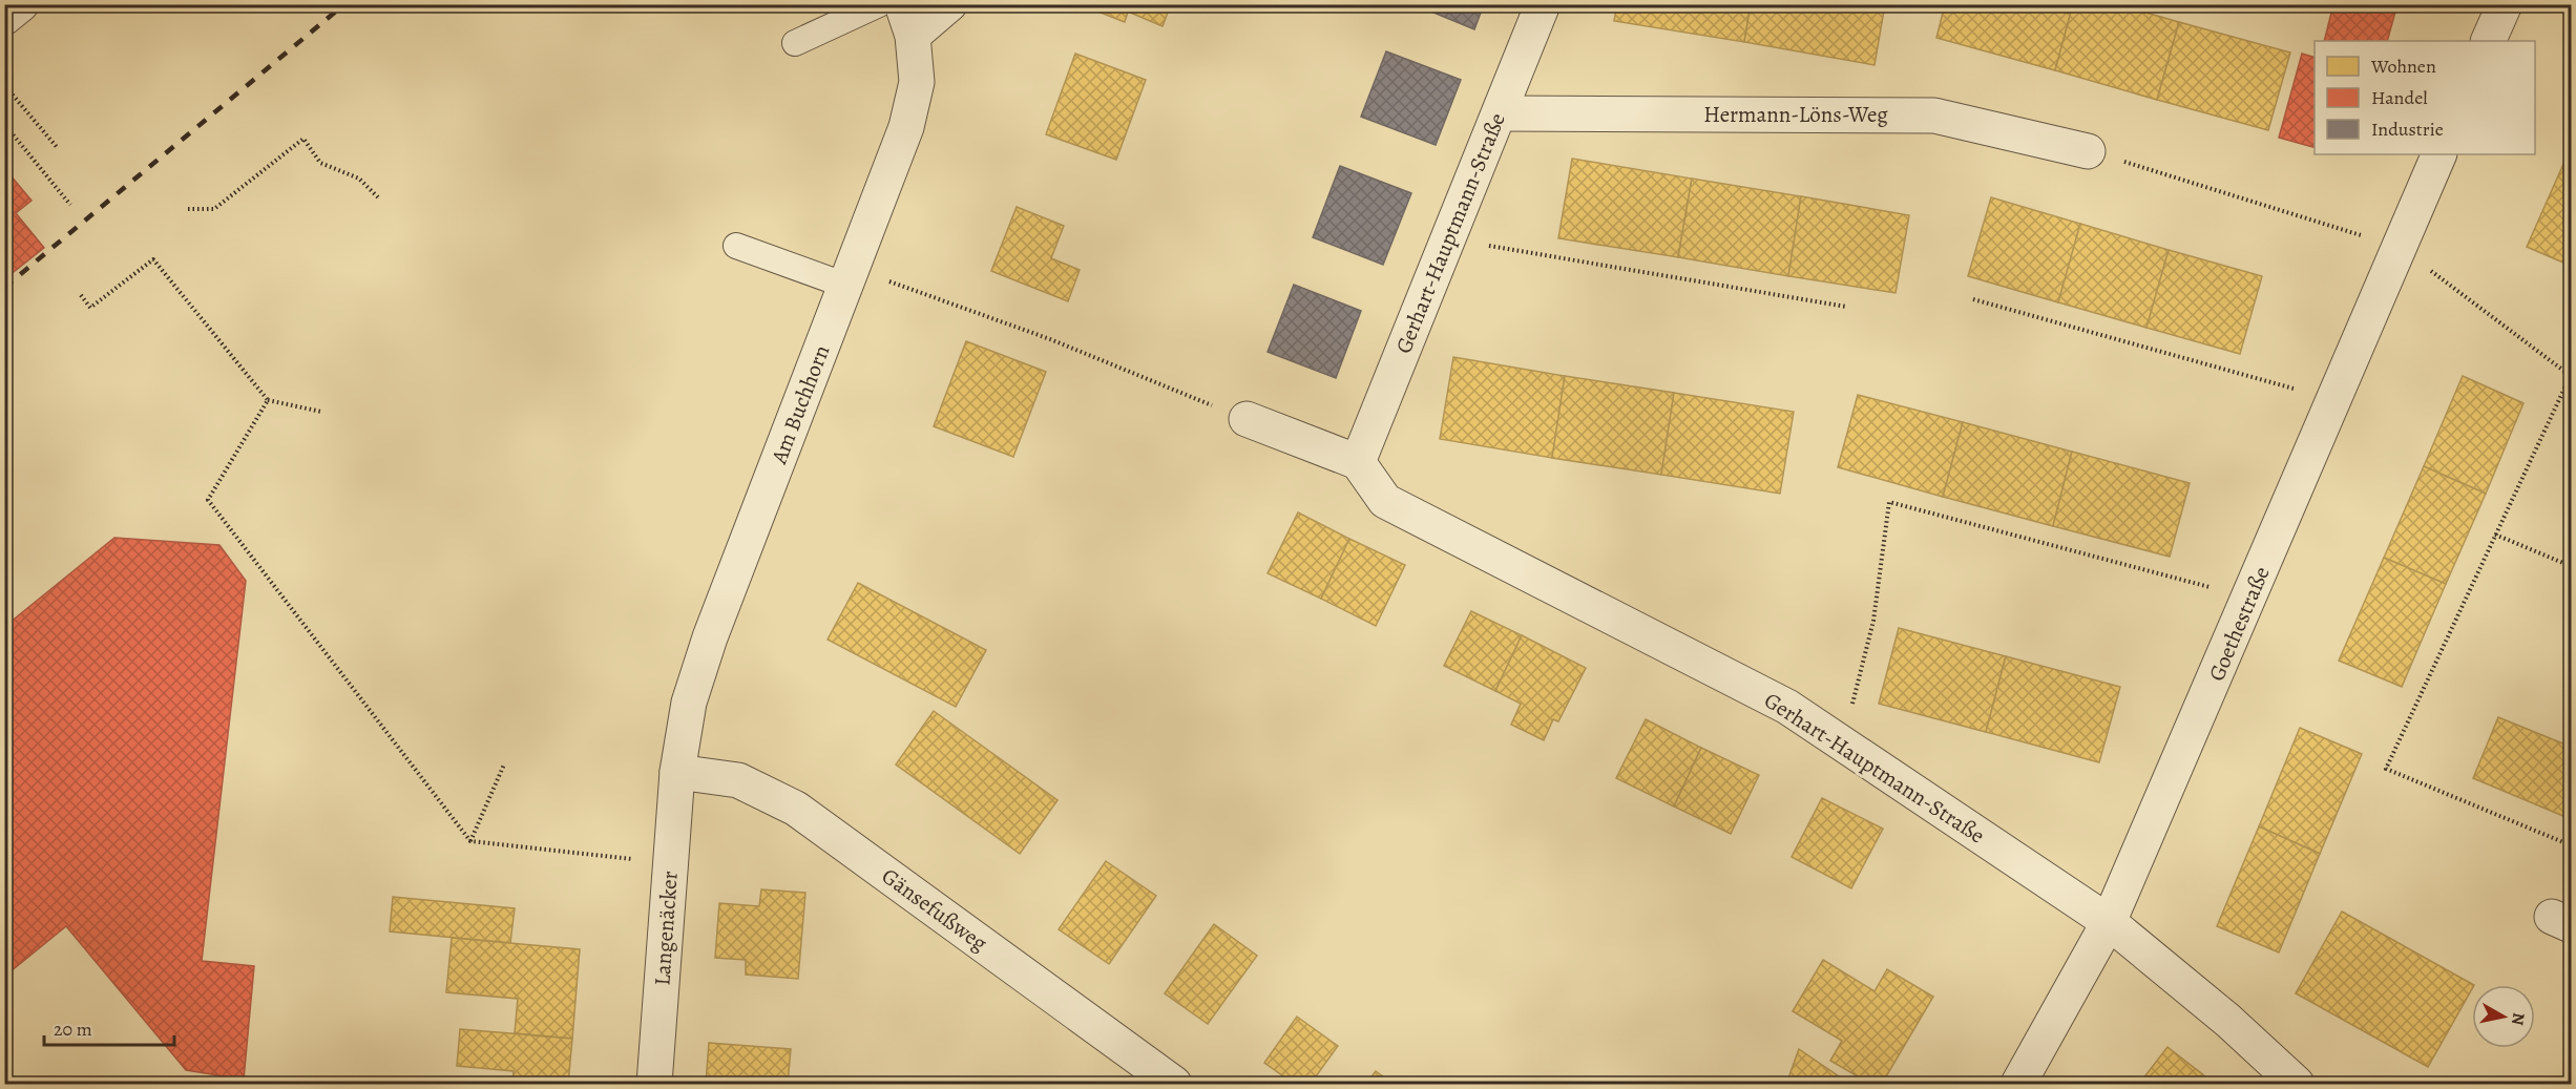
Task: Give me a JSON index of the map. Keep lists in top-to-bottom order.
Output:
{
  "streets": {
    "street": [
      "Hermann-Löns-Weg",
      "Gerhart-Hauptmann-Straße",
      "Am Buchhorn",
      "Goethestraße",
      "Gänsefußweg",
      "Langenäcker"
    ]
  },
  "crossings": [
    ["Hermann-Löns-Weg", "Gerhart-Hauptmann-Straße"],
    ["Gerhart-Hauptmann-Straße", "Goethestraße"],
    ["Am Buchhorn", "Gänsefußweg"],
    ["Am Buchhorn", "Langenäcker"],
    ["Gänsefußweg", "Langenäcker"]
  ],
  "legend": ["Wohnen", "Handel", "Industrie"],
  "scale_bar": "20 m",
  "north": "right"
}
